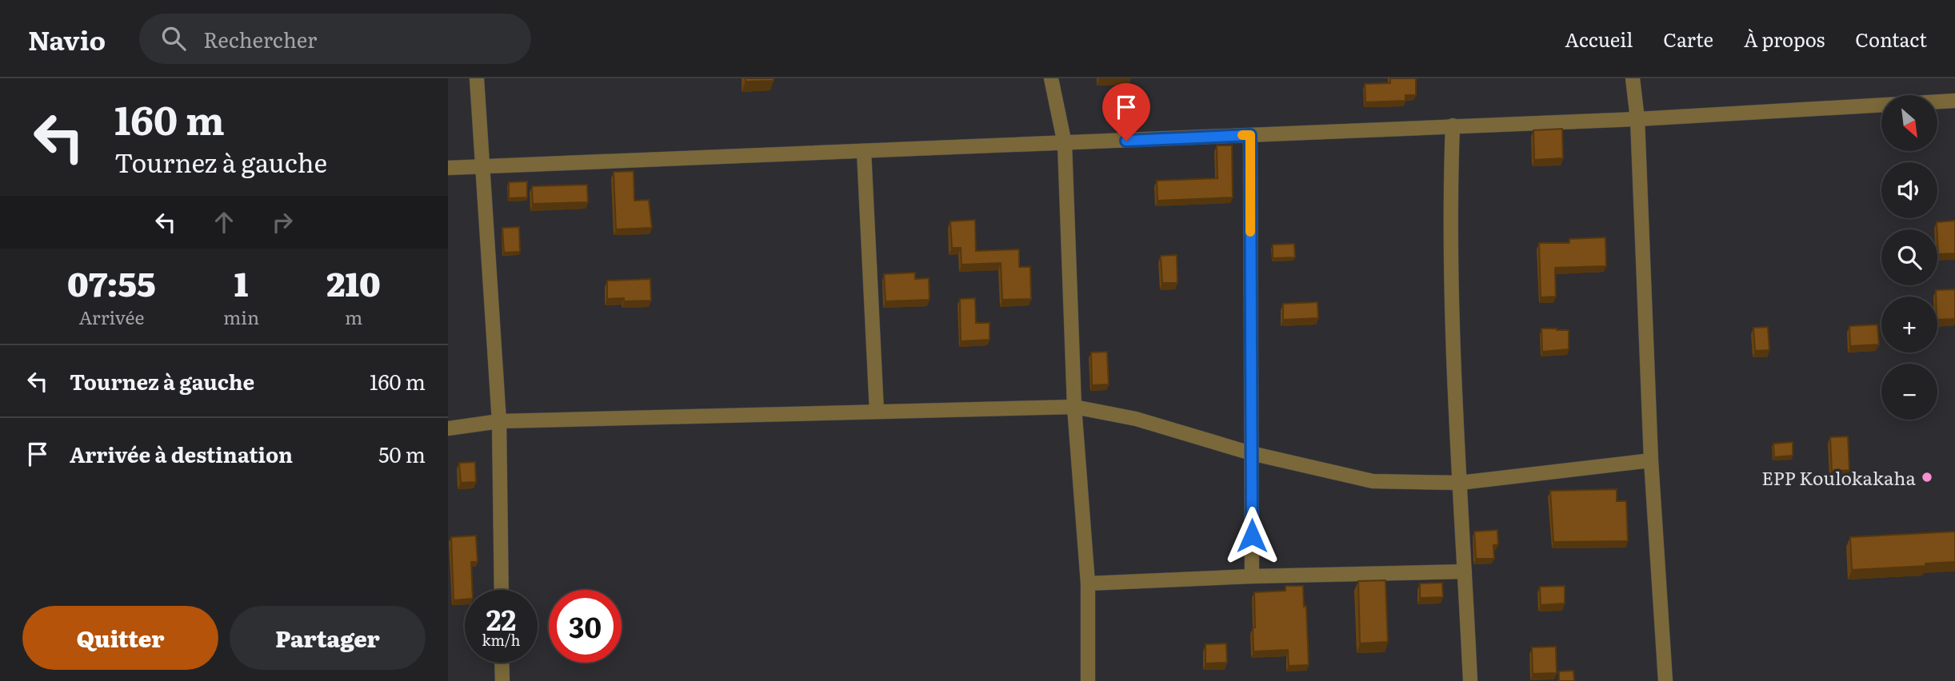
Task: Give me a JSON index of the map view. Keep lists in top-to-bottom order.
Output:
{
  "places": ["EPP Koulokakaha"],
  "north": "bottom right",
  "page": {
    "header": "Navio",
    "search": "Rechercher",
    "nav": [
      "Accueil",
      "Carte",
      "À propos",
      "Contact"
    ],
    "turn": ["160 m", "Tournez à gauche"],
    "map_buttons": ["+", "−"],
    "eta": [
      "07:55",
      "Arrivée",
      "1",
      "min",
      "210",
      "m"
    ],
    "list": [
      {
        "name": "Tournez à gauche",
        "value": "160 m"
      },
      {
        "name": "Arrivée à destination",
        "value": "50 m"
      }
    ],
    "speed": "22 km/h",
    "limit": "30",
    "buttons": ["Quitter", "Partager"]
  }
}
